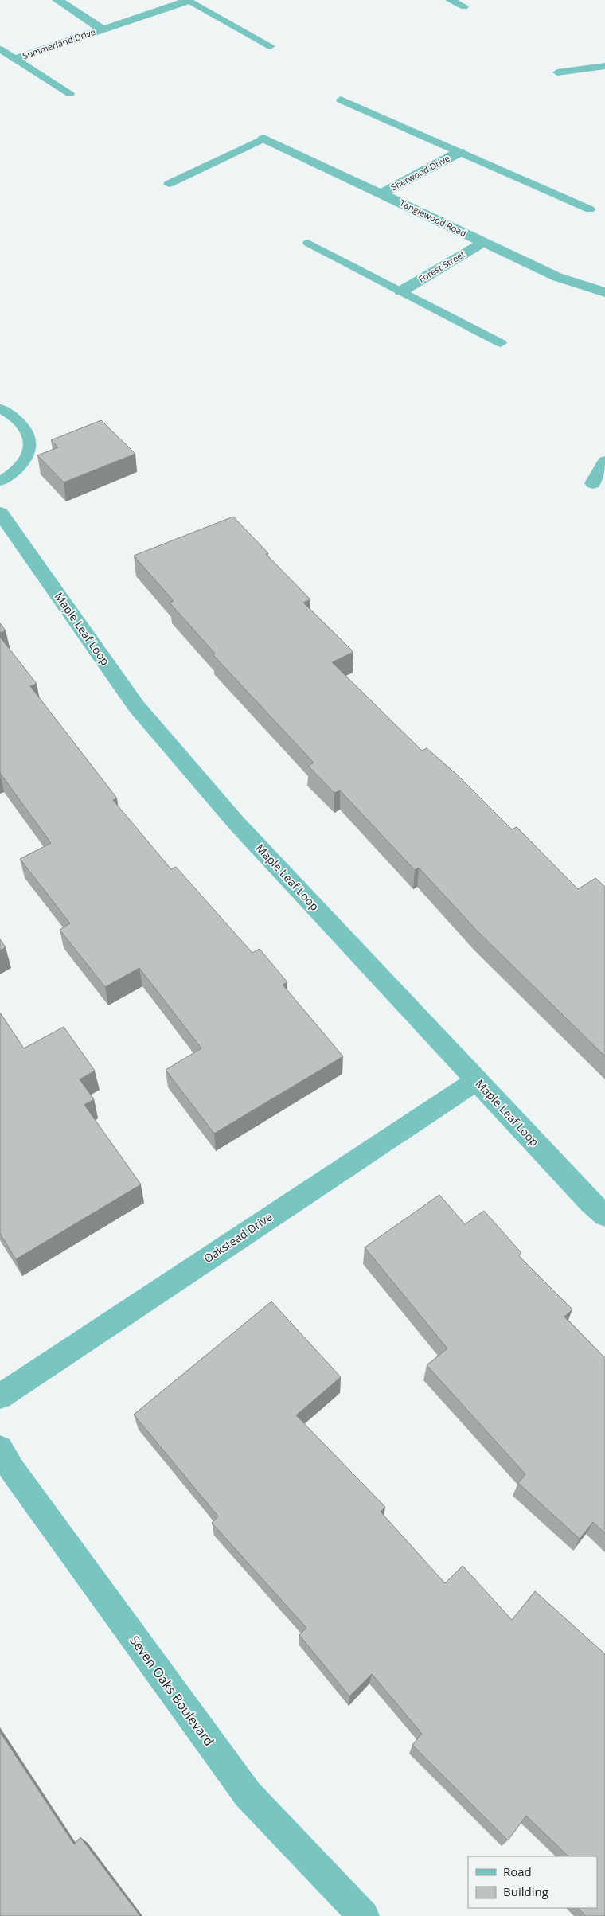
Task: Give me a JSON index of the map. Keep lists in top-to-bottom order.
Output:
{
  "streets": {
    "street": [
      "Summerland Drive",
      "Sherwood Drive",
      "Tanglewood Road",
      "Forest Street",
      "Maple Leaf Loop",
      "Oakstead Drive",
      "Seven Oaks Boulevard"
    ]
  },
  "crossings": [
    ["Sherwood Drive", "Tanglewood Road"],
    ["Tanglewood Road", "Forest Street"],
    ["Maple Leaf Loop", "Oakstead Drive"]
  ],
  "legend": ["Road", "Building"]
}
